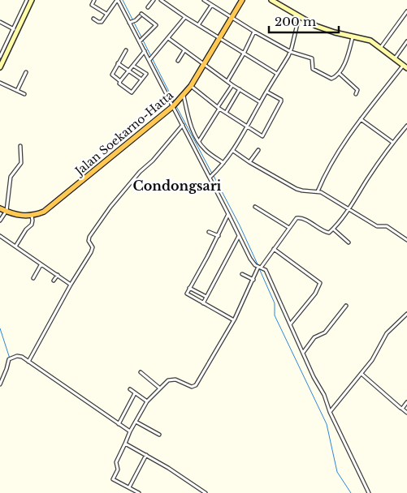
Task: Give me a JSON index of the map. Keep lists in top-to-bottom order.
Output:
{
  "streets": {
    "highway": ["Jalan Soekarno-Hatta"]
  },
  "districts": ["Condongsari"],
  "scale_bar": "200 m"
}
